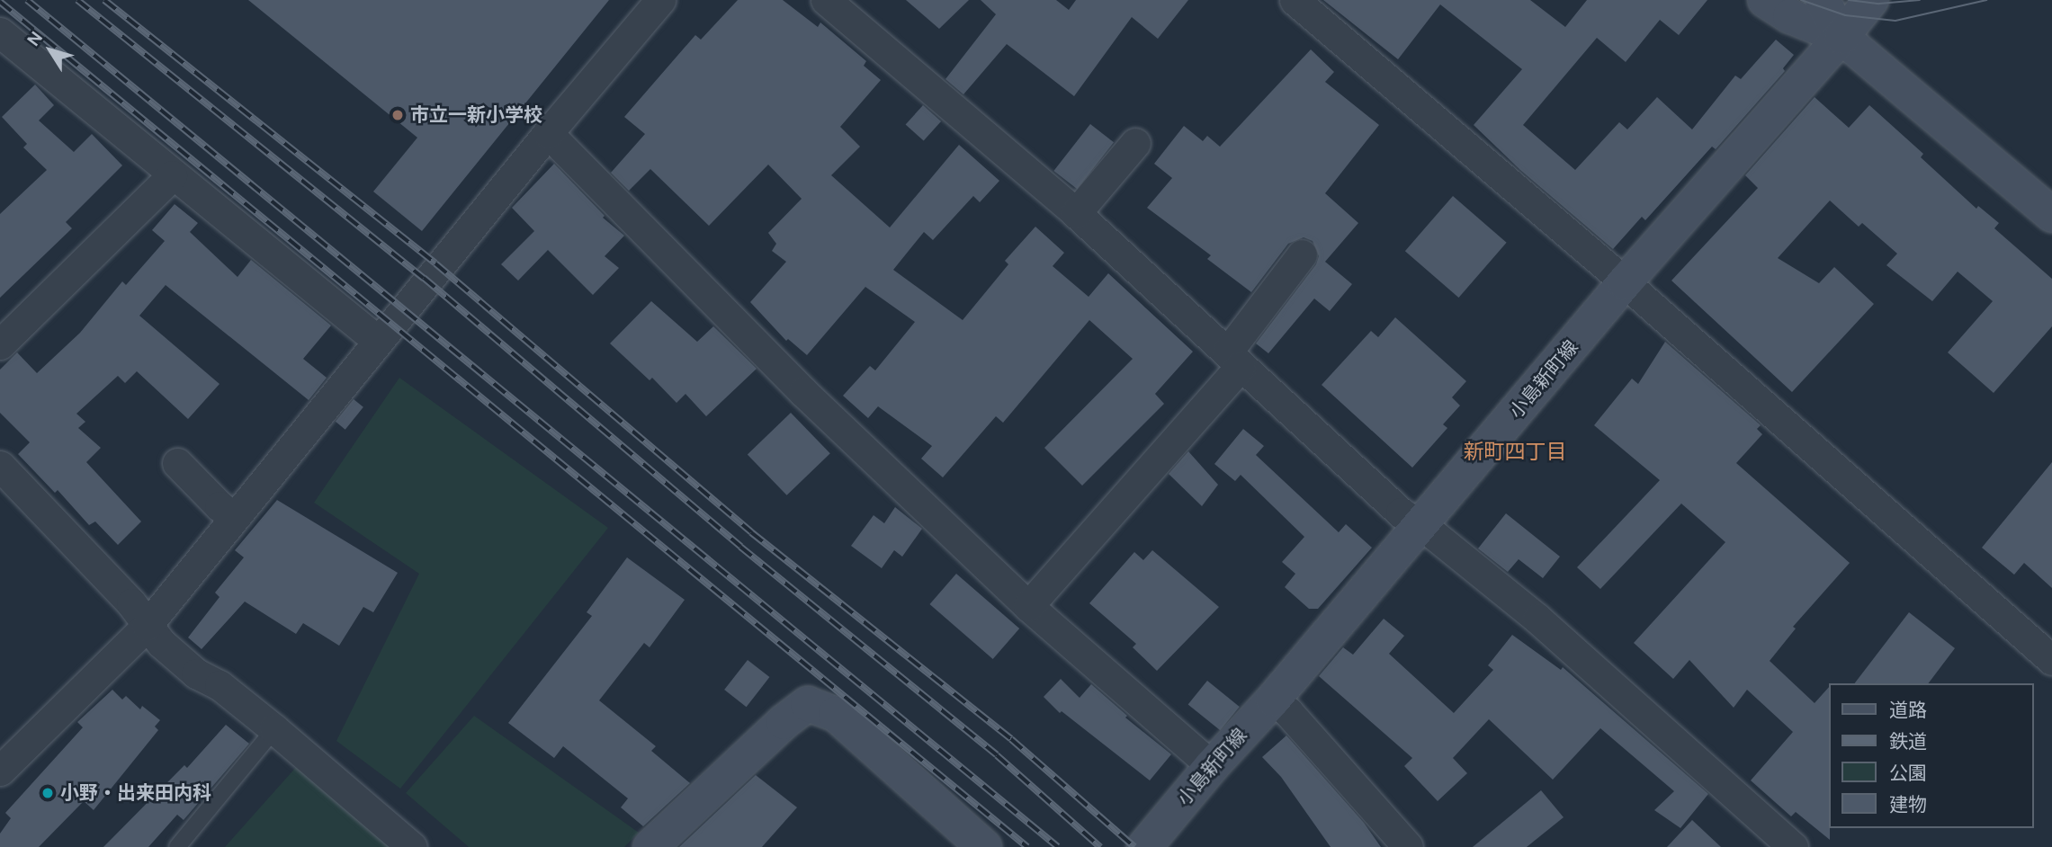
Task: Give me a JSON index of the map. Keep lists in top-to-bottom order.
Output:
{
  "streets": {
    "main road": ["小島新町線"]
  },
  "districts": ["新町四丁目"],
  "places": ["市立一新小学校", "小野・出来田内科"],
  "legend": [
    "道路",
    "鉄道",
    "公園",
    "建物"
  ],
  "north": "top left"
}
